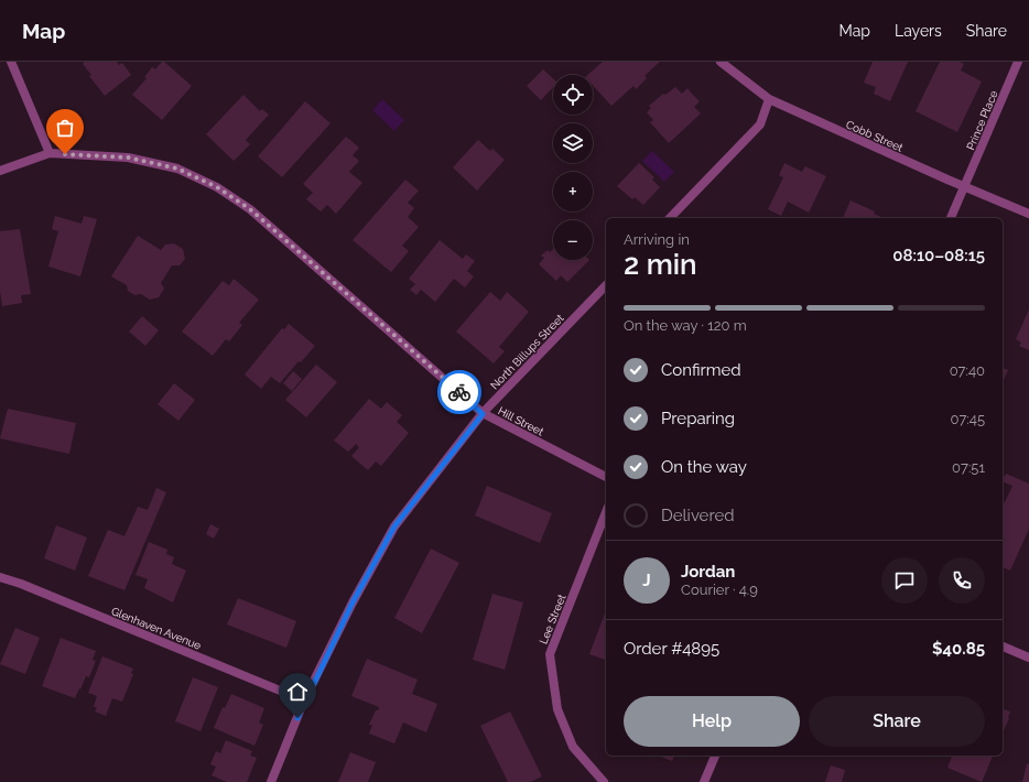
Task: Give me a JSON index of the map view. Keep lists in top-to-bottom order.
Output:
{
  "streets": {
    "street": [
      "Prince Place",
      "Cobb Street",
      "North Billups Street",
      "Hill Street",
      "Lee Street",
      "Glenhaven Avenue"
    ]
  },
  "crossings": [
    ["Prince Place", "Cobb Street"],
    ["North Billups Street", "Hill Street"],
    ["North Billups Street", "Glenhaven Avenue"]
  ],
  "page": {
    "header": "Map",
    "nav": ["Map", "Layers", "Share"],
    "map_buttons": ["+", "−"],
    "heading": ["2 min", "Arriving in", "08:10–08:15"],
    "panel": [
      "Jordan",
      "Courier · 4.9",
      "Order #4895",
      "$40.85"
    ],
    "bar": "On the way · 120 m",
    "list": [
      ["Confirmed", "07:40"],
      ["Preparing", "07:45"],
      ["On the way", "07:51"],
      "Delivered"
    ],
    "round": "J",
    "buttons": ["Help", "Share"]
  }
}
